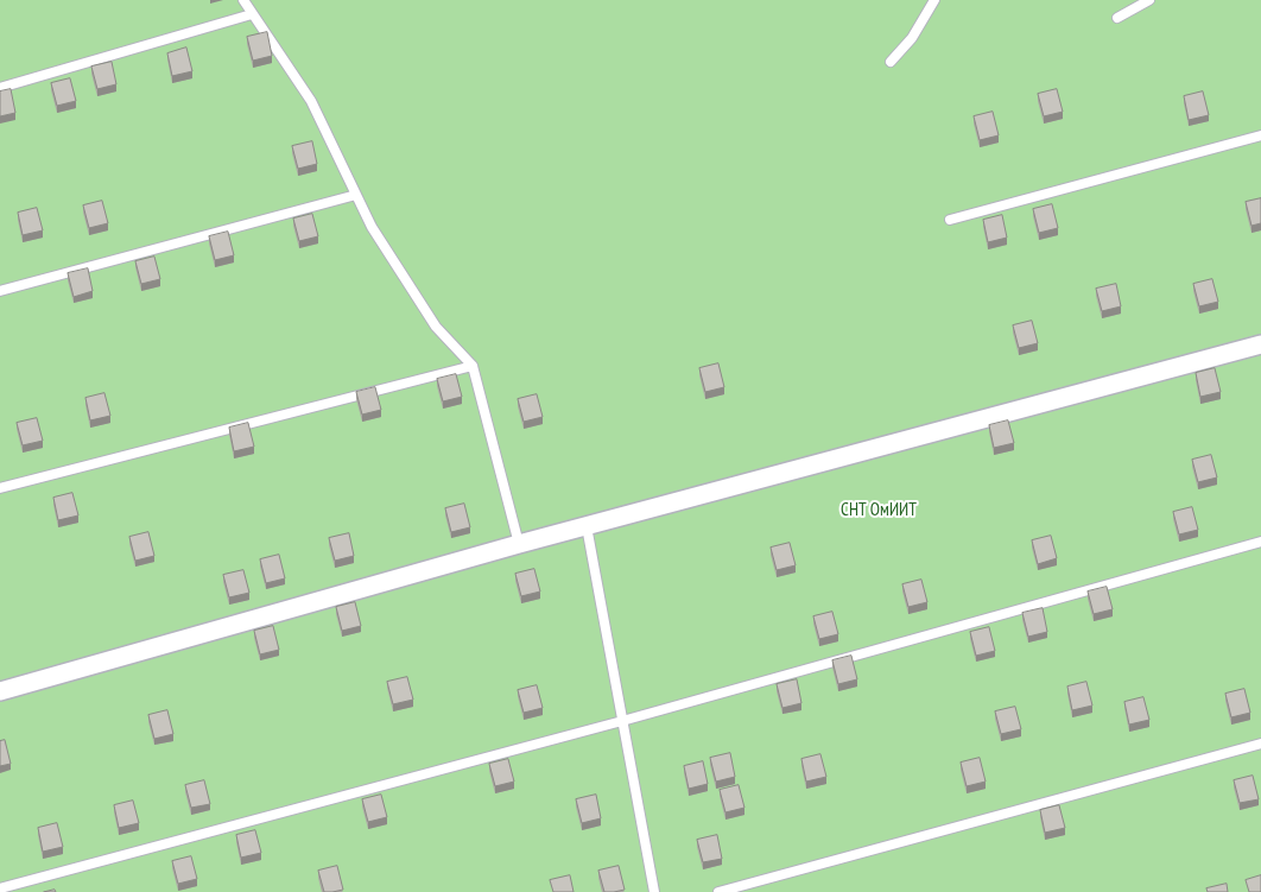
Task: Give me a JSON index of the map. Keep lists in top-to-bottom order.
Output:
{
  "parks": ["СНТ ОмИИТ"]
}
